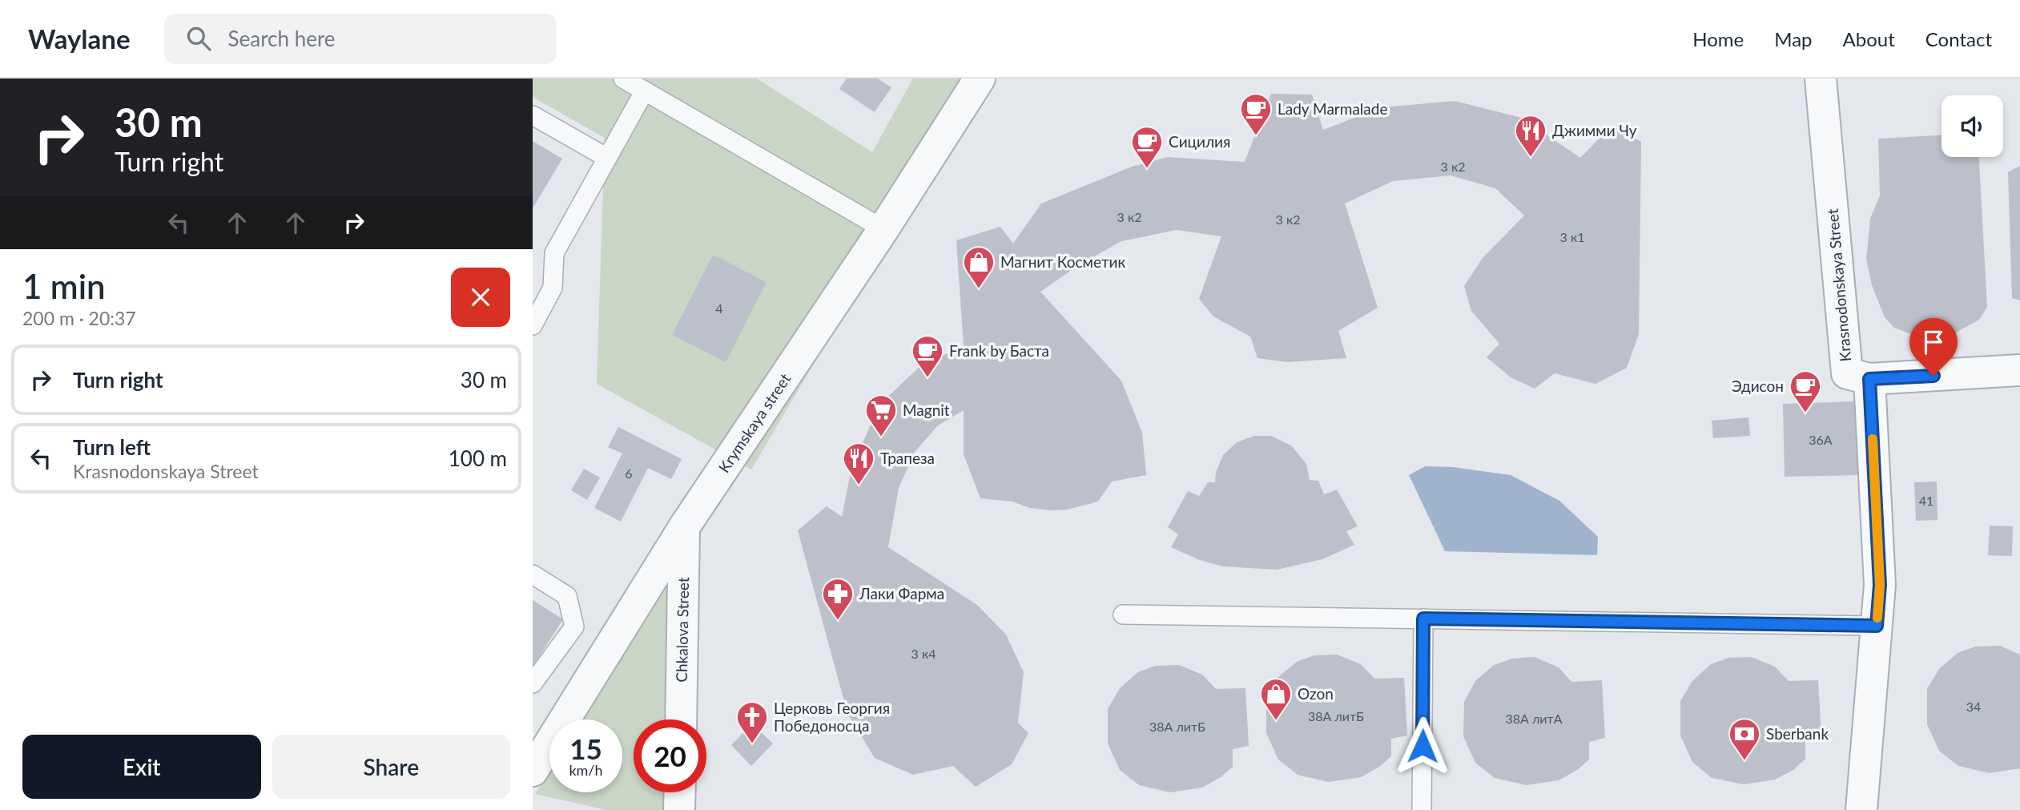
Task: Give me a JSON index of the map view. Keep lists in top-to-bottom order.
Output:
{
  "streets": {
    "street": ["Krasnodonskaya Street", "Krymskaya street", "Chkalova Street"]
  },
  "crossings": [
    ["Krymskaya street", "Chkalova Street"]
  ],
  "places": {
    "cafe": [
      "Lady Marmalade",
      "Сицилия",
      "Frank by Баста",
      "Эдисон"
    ],
    "restaurant": ["Джимми Чу", "Трапеза"],
    "shop": ["Магнит Косметик", "Ozon"],
    "supermarket": ["Magnit"],
    "pharmacy": ["Лаки Фарма"],
    "church": ["Церковь Георгия Победоносца"],
    "bank": ["Sberbank"]
  },
  "house_numbers": [
    "3 к2",
    "3 к2",
    "3 к2",
    "3 к1",
    "4",
    "36А",
    "6",
    "41",
    "3 к4",
    "34",
    "38А литБ",
    "38А литА",
    "38А литБ"
  ],
  "page": {
    "header": "Waylane",
    "search": "Search here",
    "nav": [
      "Home",
      "Map",
      "About",
      "Contact"
    ],
    "turn": ["30 m", "Turn right"],
    "heading": ["1 min", "200 m · 20:37"],
    "list": [
      {
        "name": "Turn right",
        "value": "30 m"
      },
      {
        "name": "Turn left",
        "note": "Krasnodonskaya Street",
        "value": "100 m"
      }
    ],
    "speed": "15 km/h",
    "limit": "20",
    "buttons": ["Exit", "Share"]
  }
}
